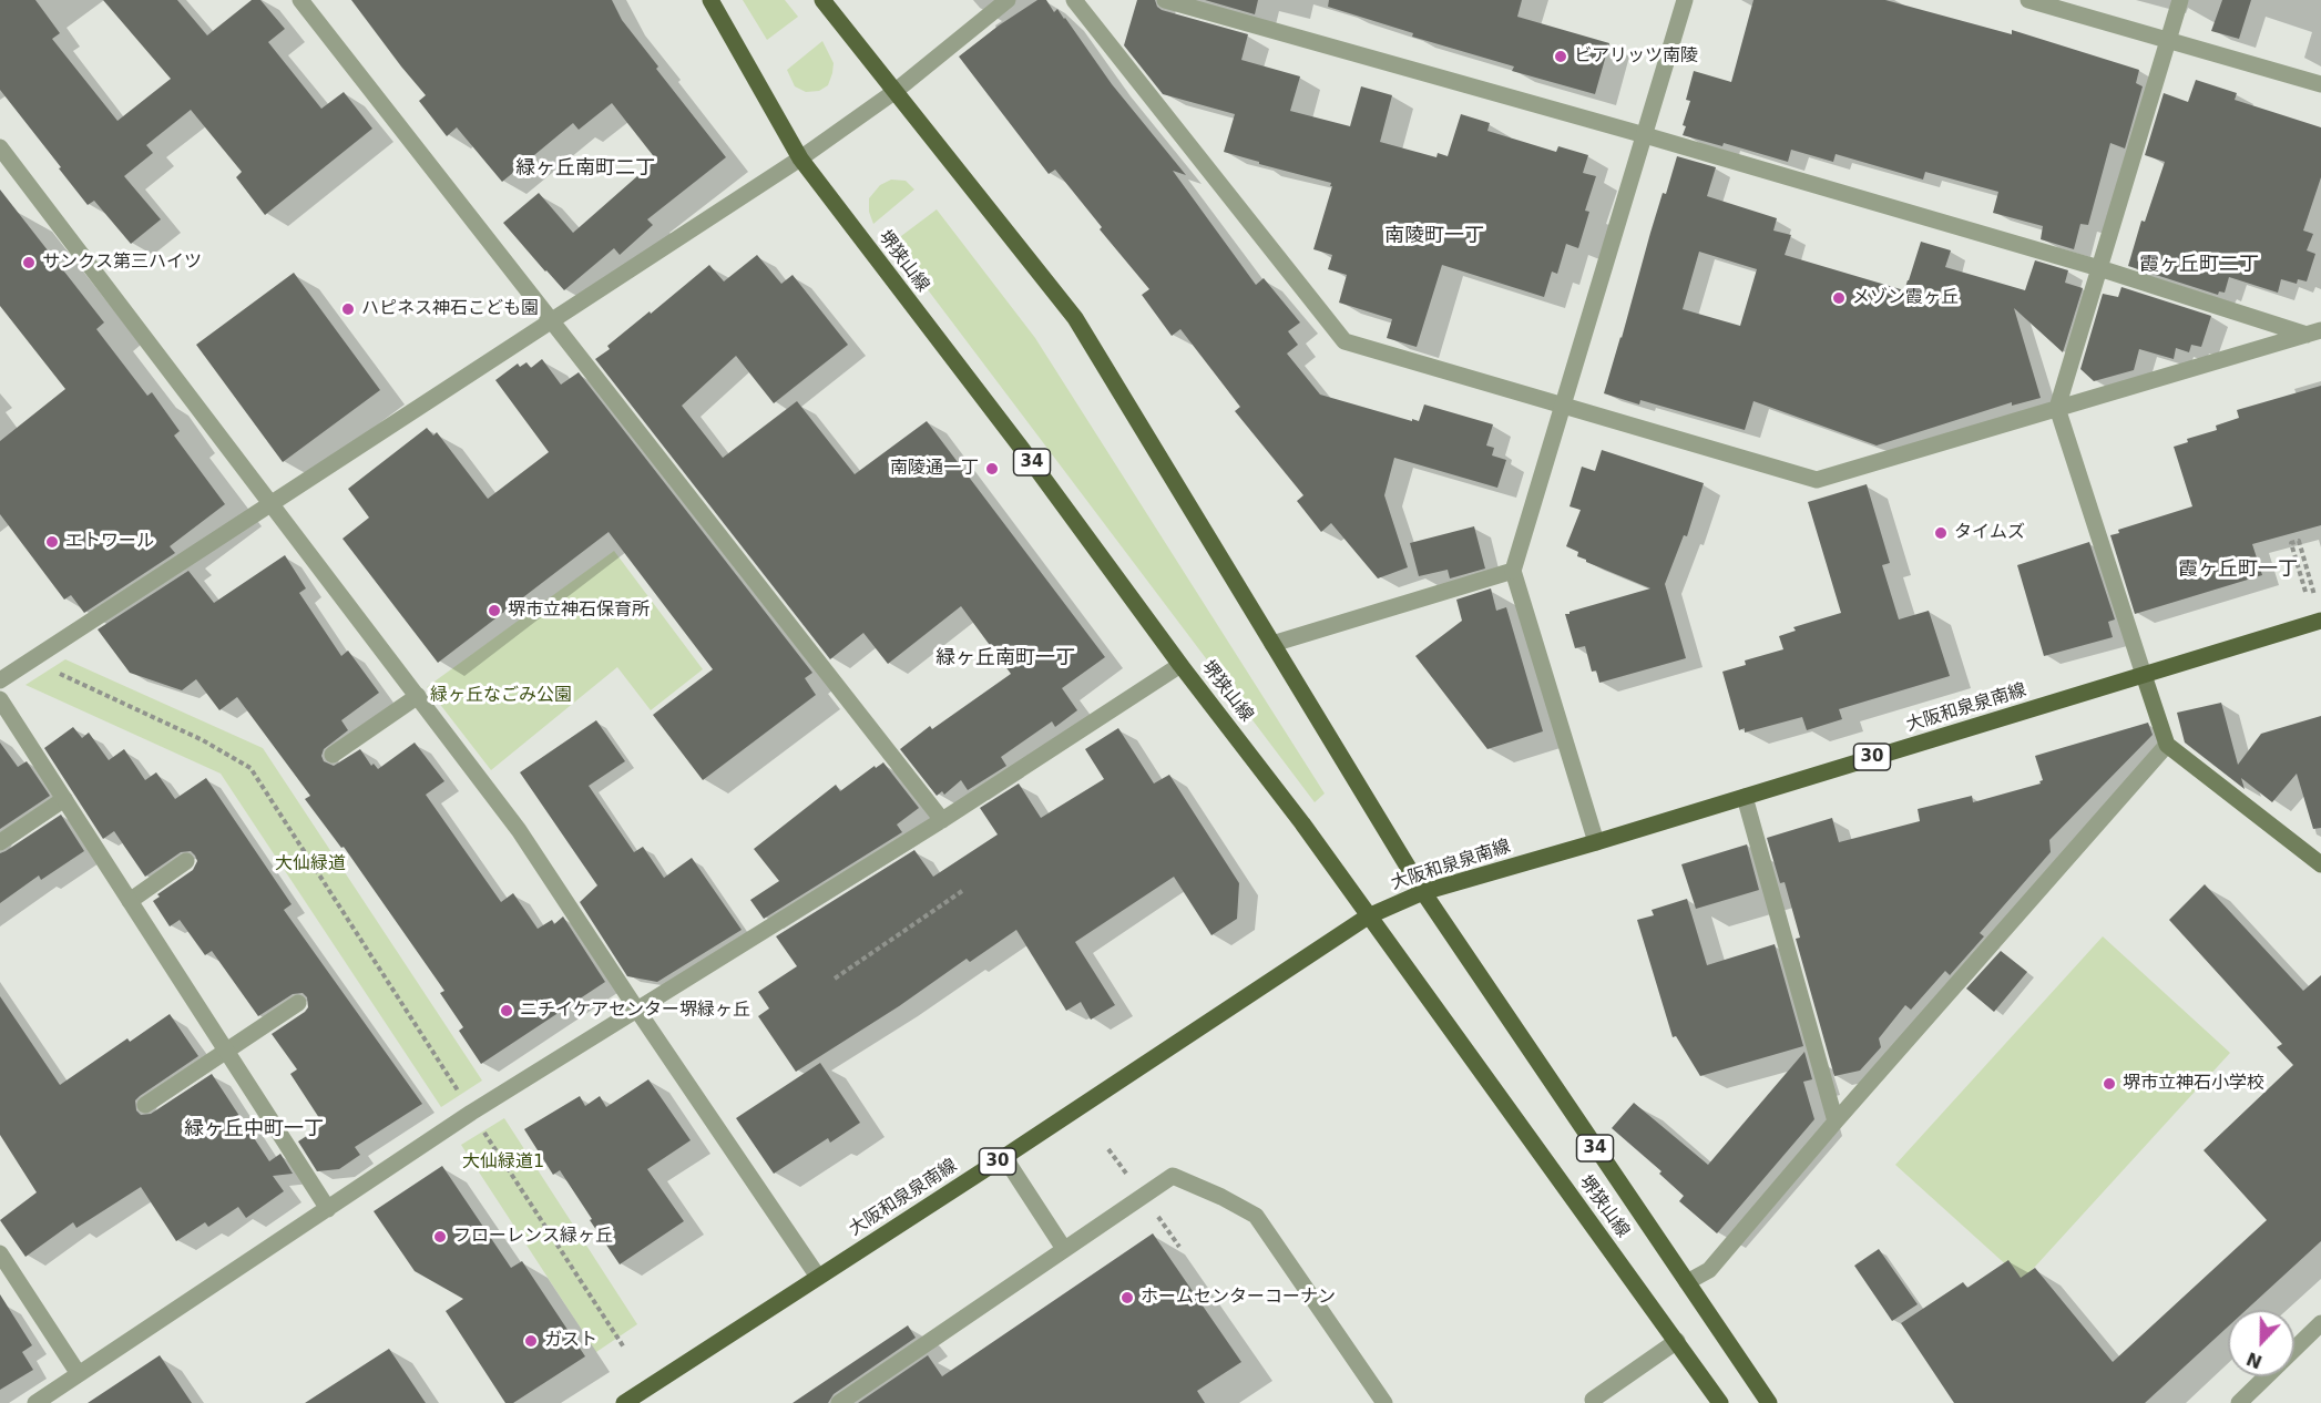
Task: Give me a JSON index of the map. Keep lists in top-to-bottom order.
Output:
{
  "streets": {
    "main road": [
      "堺狭山線",
      "34",
      "大阪和泉泉南線",
      "30"
    ]
  },
  "crossings": [
    ["堺狭山線", "大阪和泉泉南線"]
  ],
  "districts": [
    "緑ヶ丘南町二丁",
    "南陵町一丁",
    "霞ヶ丘町二丁",
    "霞ヶ丘町一丁",
    "緑ヶ丘南町一丁",
    "緑ヶ丘中町一丁"
  ],
  "parks": ["緑ヶ丘なごみ公園", "大仙緑道", "大仙緑道1"],
  "places": [
    "ビアリッツ南陵",
    "サンクス第三ハイツ",
    "メゾン霞ヶ丘",
    "ハピネス神石こども園",
    "南陵通一丁",
    "タイムズ",
    "エトワール",
    "堺市立神石保育所",
    "ニチイケアセンター堺緑ヶ丘",
    "堺市立神石小学校",
    "フローレンス緑ヶ丘",
    "ホームセンターコーナン",
    "ガスト"
  ],
  "north": "bottom"
}
